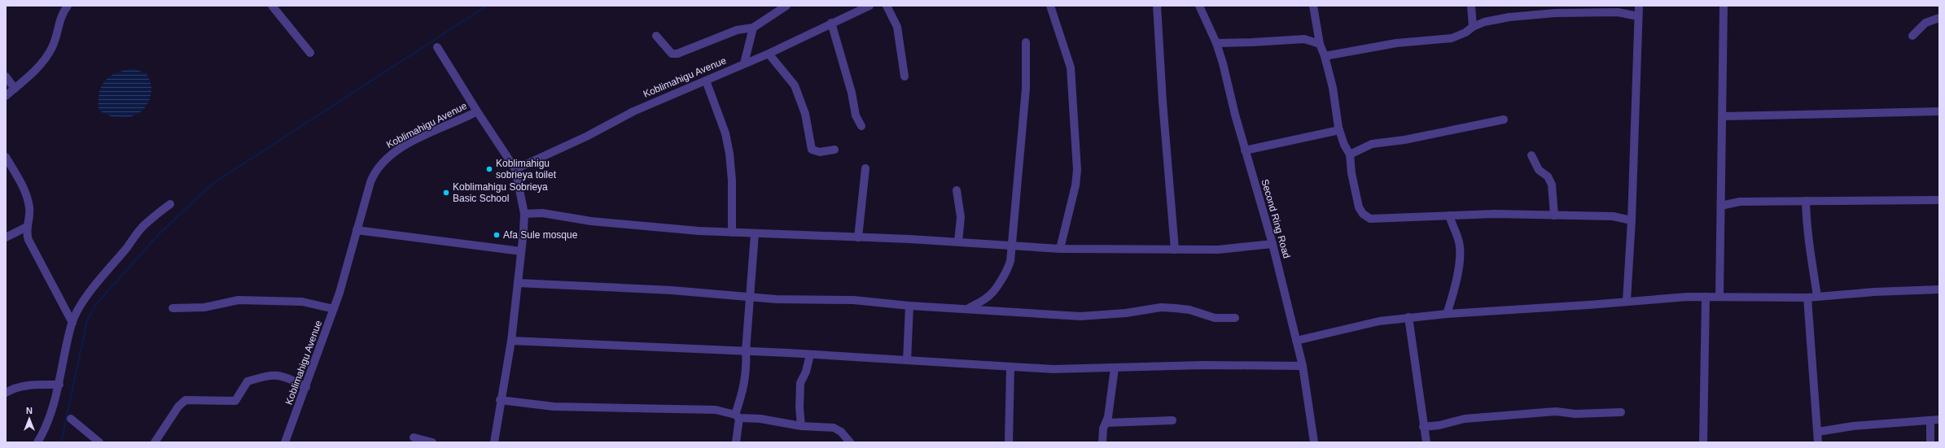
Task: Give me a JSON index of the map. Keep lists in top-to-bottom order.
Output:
{
  "streets": {
    "street": ["Koblimahigu Avenue", "Second Ring Road"]
  },
  "places": ["Koblimahigu sobrieya toilet", "Koblimahigu Sobrieya Basic School", "Afa Sule mosque"],
  "north": "top"
}
